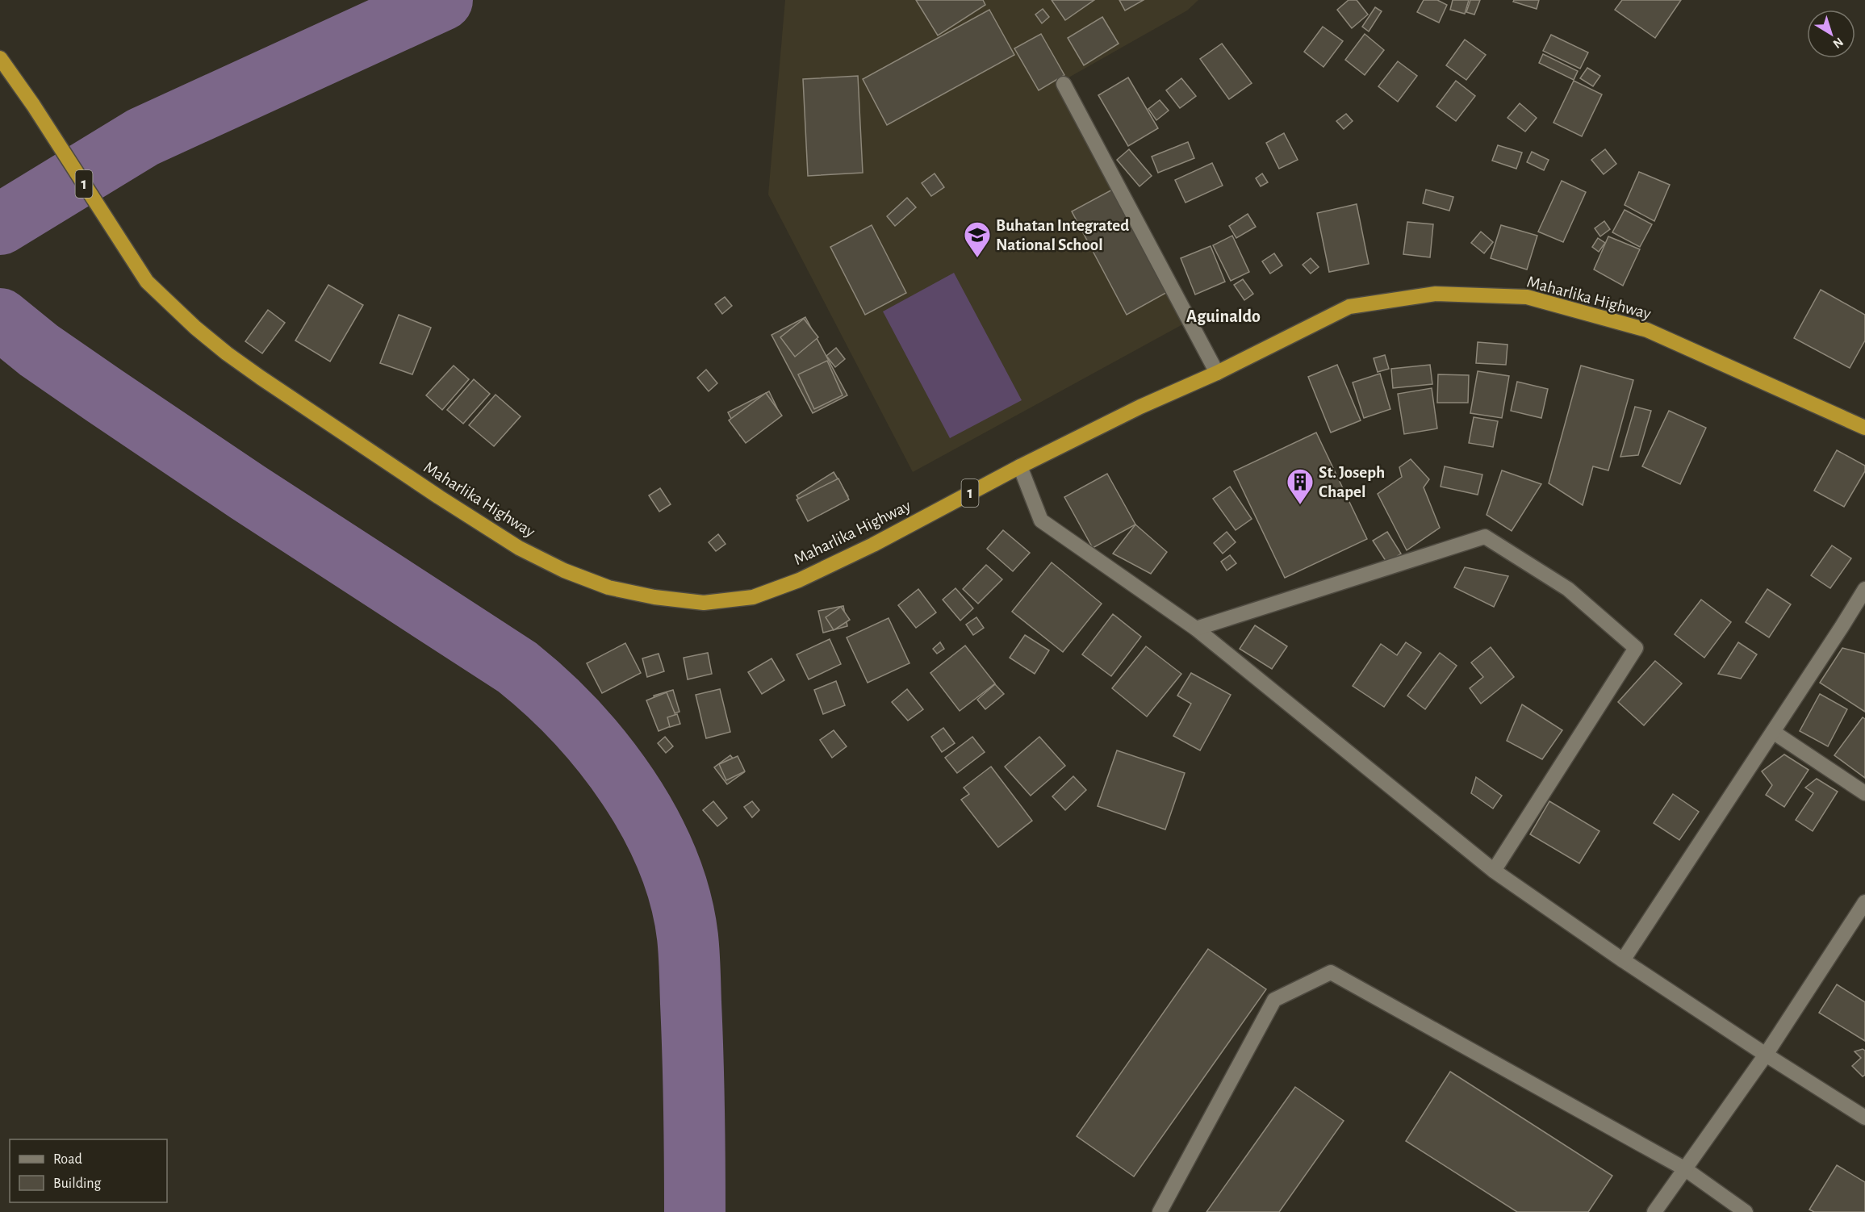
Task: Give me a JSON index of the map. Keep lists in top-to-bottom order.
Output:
{
  "streets": {
    "highway": ["1", "Maharlika Highway"]
  },
  "districts": ["Aguinaldo"],
  "places": {
    "school or university": ["Buhatan Integrated National School"],
    "building": ["St. Joseph Chapel"]
  },
  "legend": ["Road", "Building"],
  "north": "bottom right"
}
